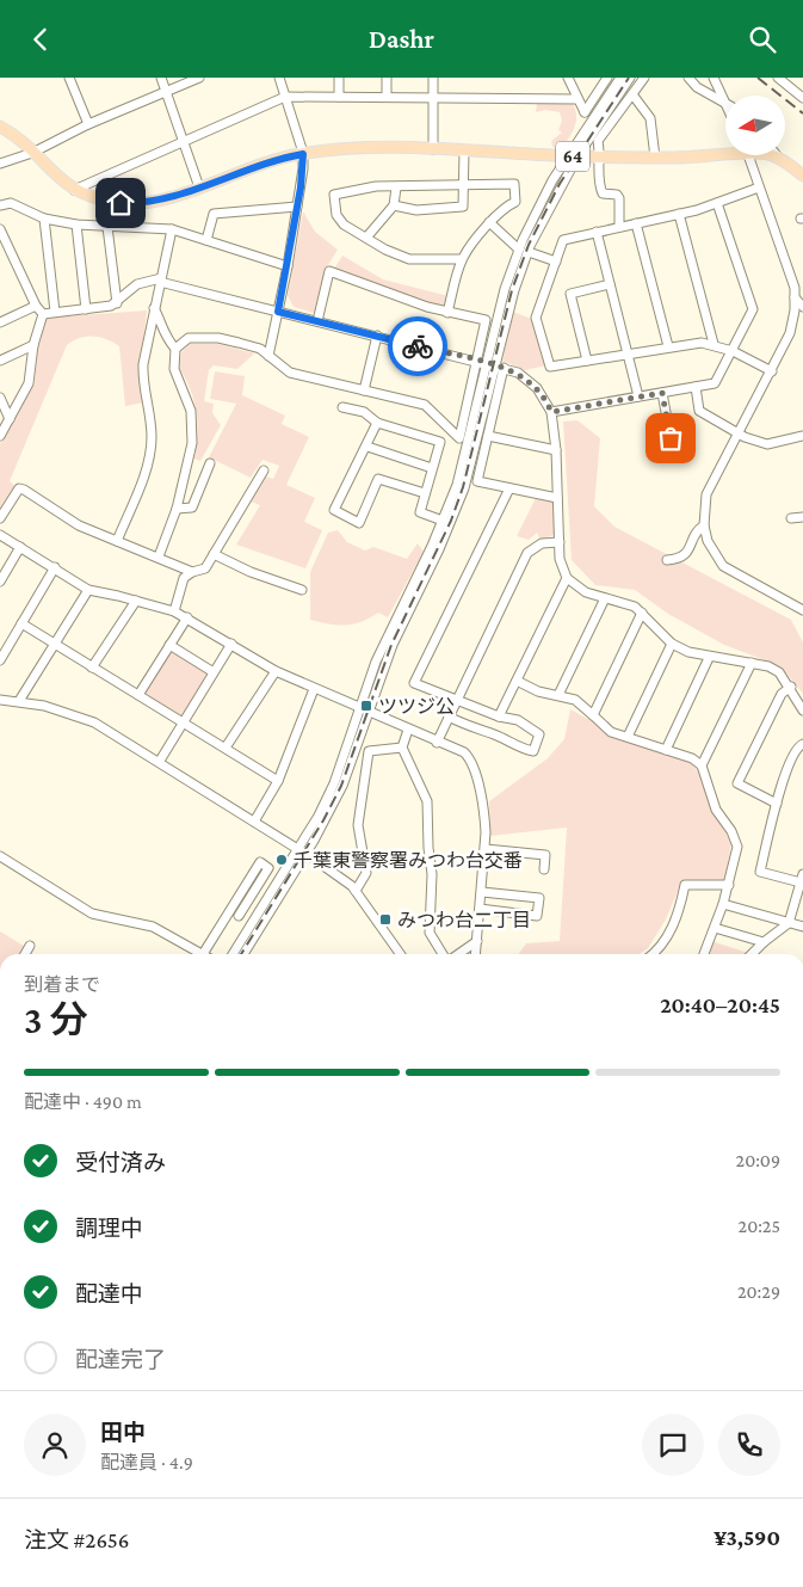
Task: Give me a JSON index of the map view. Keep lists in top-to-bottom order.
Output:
{
  "streets": {
    "main road": ["64"]
  },
  "places": {
    "transit": ["ツツジ公", "みつわ台二丁目"],
    "other": ["千葉東警察署みつわ台交番"]
  },
  "north": "left",
  "page": {
    "header": "Dashr",
    "heading": ["3 分", "到着まで", "20:40–20:45"],
    "panel": [
      "田中",
      "配達員 · 4.9",
      "注文 #2656",
      "¥3,590"
    ],
    "bar": "配達中 · 490 m",
    "list": [
      ["受付済み", "20:09"],
      ["調理中", "20:25"],
      ["配達中", "20:29"],
      "配達完了"
    ]
  }
}
